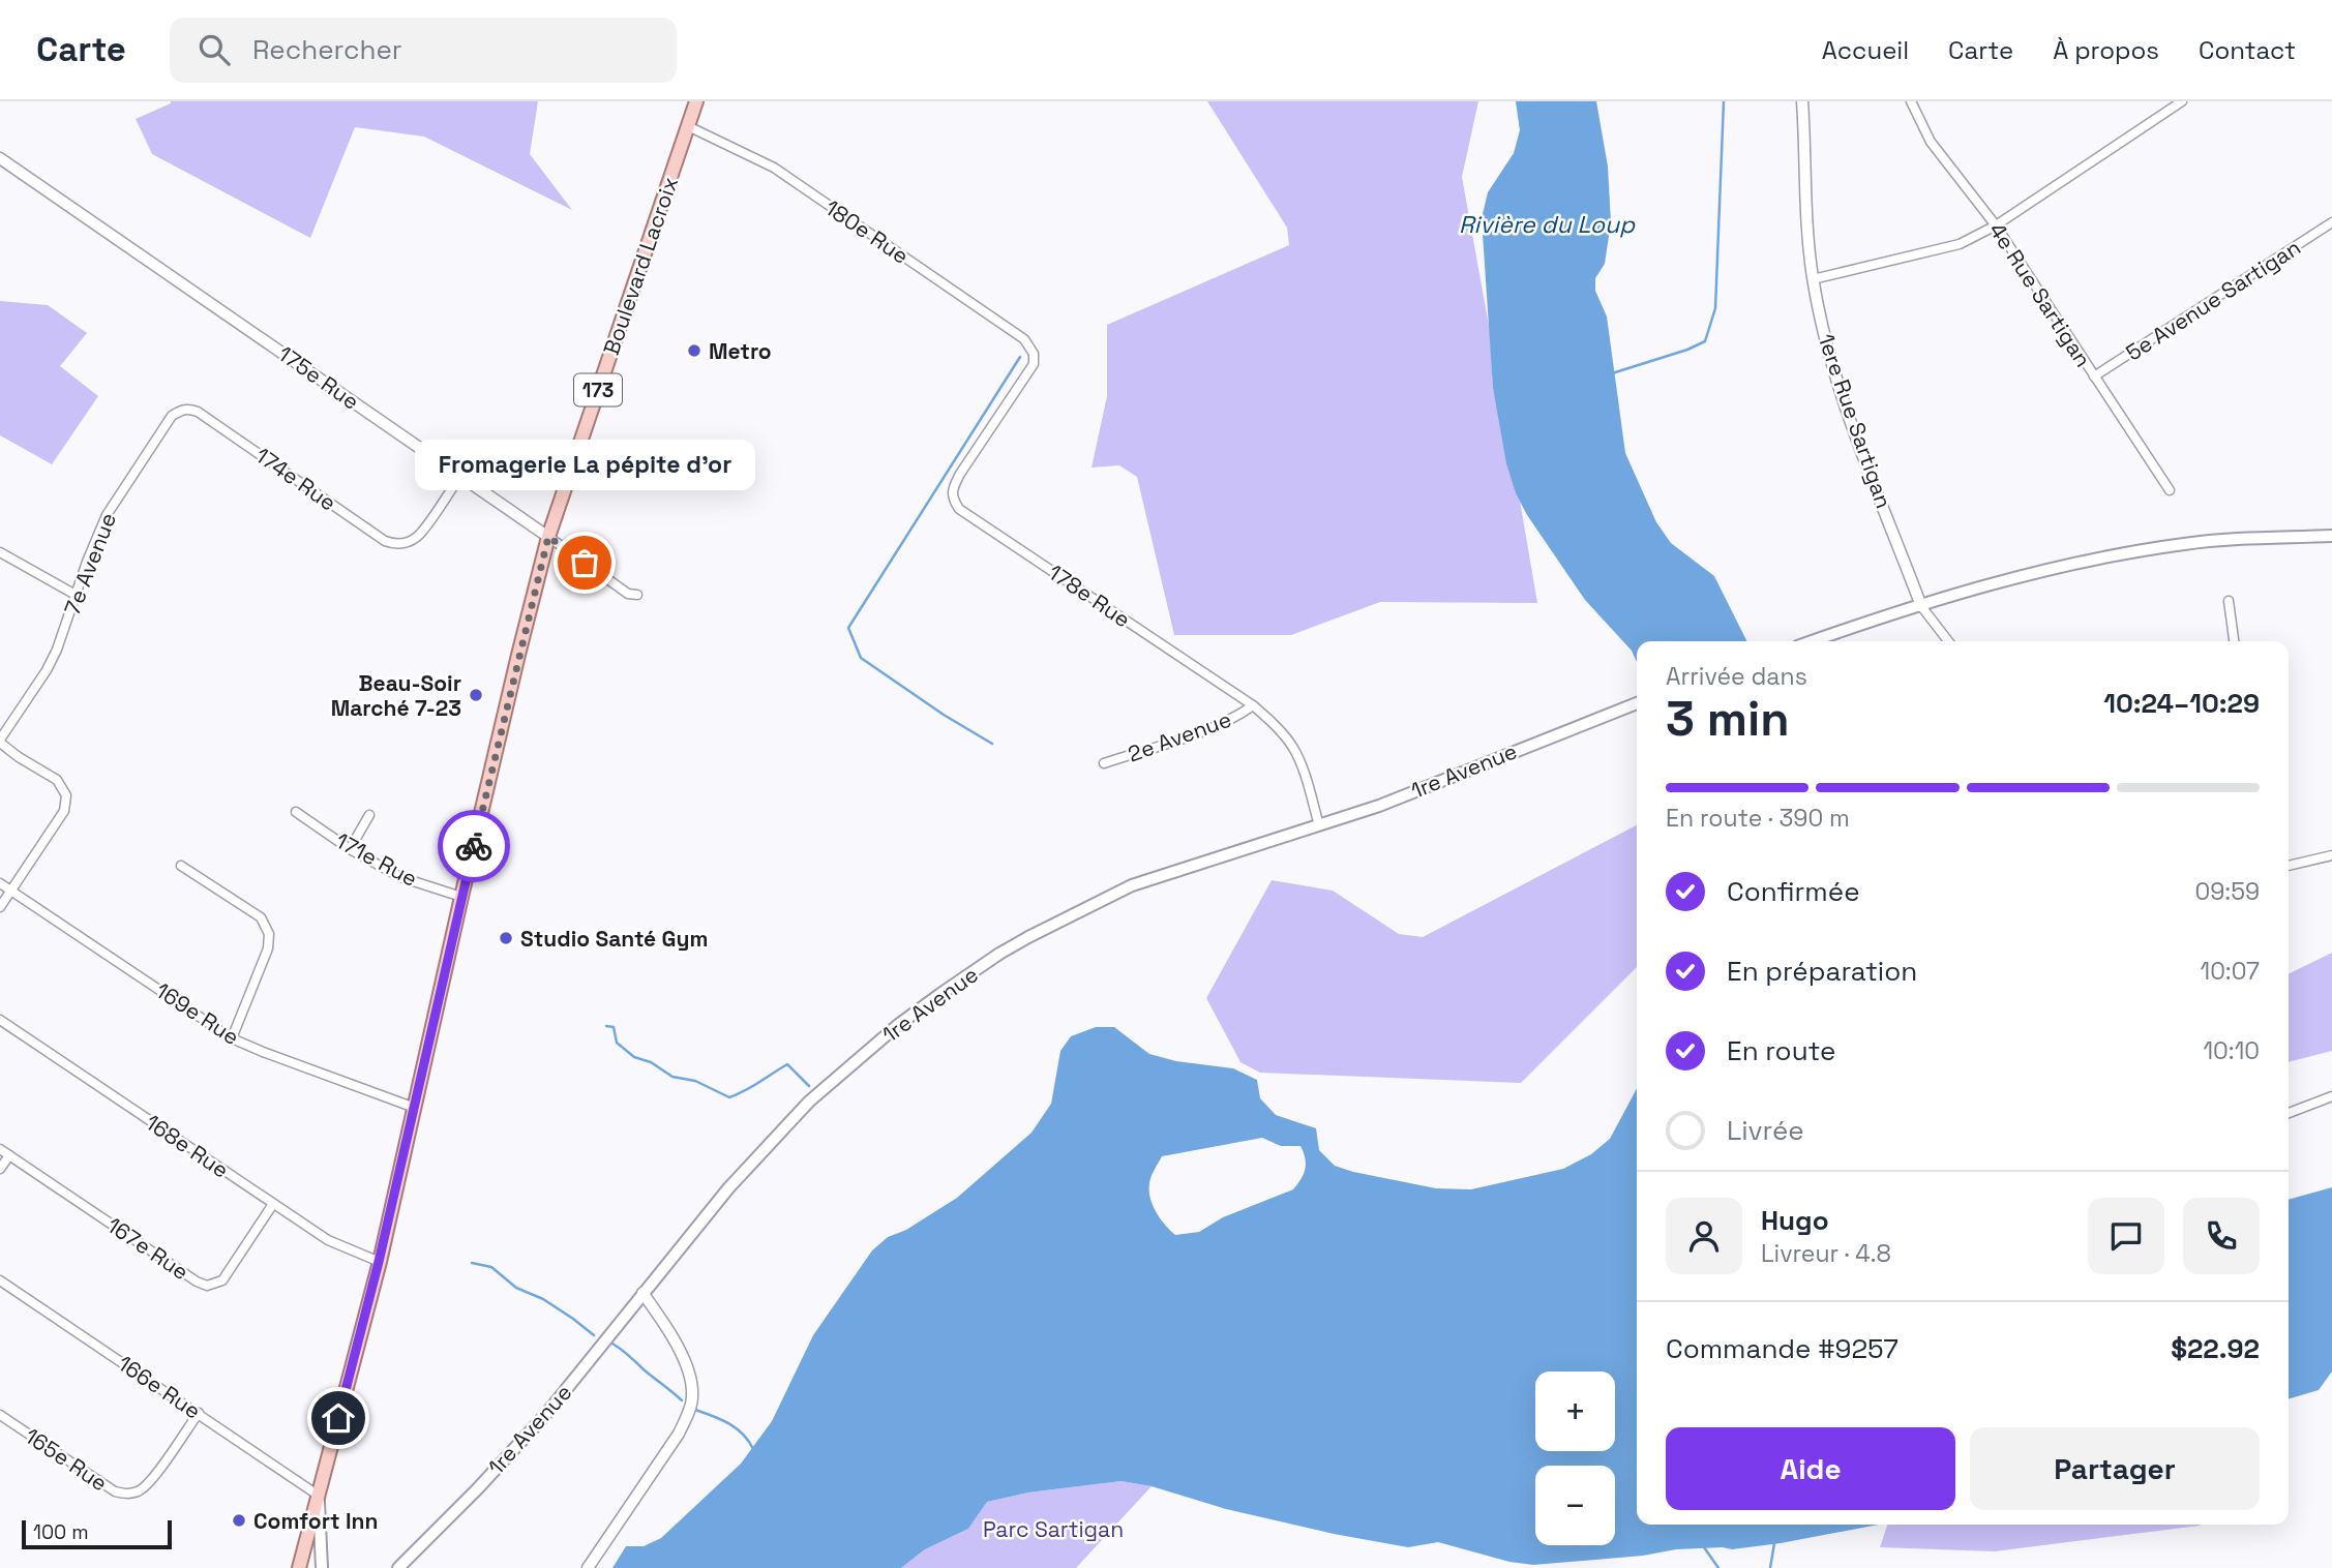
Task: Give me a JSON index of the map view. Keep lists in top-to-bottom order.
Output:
{
  "streets": {
    "main road": ["Boulevard Lacroix", "173", "1re Avenue"],
    "street": [
      "180e Rue",
      "4e Rue Sartigan",
      "5e Avenue Sartigan",
      "175e Rue",
      "1ere Rue Sartigan",
      "174e Rue",
      "7e Avenue",
      "178e Rue",
      "2e Avenue",
      "171e Rue",
      "169e Rue",
      "168e Rue",
      "167e Rue",
      "166e Rue",
      "165e Rue"
    ]
  },
  "crossings": [
    ["180e Rue", "Boulevard Lacroix"],
    ["180e Rue", "178e Rue"],
    ["Boulevard Lacroix", "175e Rue"],
    ["Boulevard Lacroix", "171e Rue"],
    ["Boulevard Lacroix", "169e Rue"],
    ["Boulevard Lacroix", "168e Rue"],
    ["Boulevard Lacroix", "166e Rue"],
    ["4e Rue Sartigan", "5e Avenue Sartigan"],
    ["175e Rue", "174e Rue"],
    ["174e Rue", "7e Avenue"],
    ["178e Rue", "2e Avenue"],
    ["178e Rue", "1re Avenue"],
    ["168e Rue", "167e Rue"],
    ["166e Rue", "165e Rue"]
  ],
  "water": ["Rivière du Loup"],
  "parks": ["Parc Sartigan"],
  "places": [
    "Metro",
    "Fromagerie La pépite d'or",
    "Beau-Soir Marché 7-23",
    "Studio Santé Gym",
    "Comfort Inn"
  ],
  "scale_bar": "100 m",
  "page": {
    "header": "Carte",
    "search": "Rechercher",
    "nav": [
      "Accueil",
      "Carte",
      "À propos",
      "Contact"
    ],
    "bubble": "Fromagerie La pépite d'or",
    "heading": ["3 min", "Arrivée dans", "10:24–10:29"],
    "panel": [
      "Hugo",
      "Livreur · 4.8",
      "Commande #9257",
      "$22.92"
    ],
    "bar": "En route · 390 m",
    "list": [
      ["Confirmée", "09:59"],
      ["En préparation", "10:07"],
      ["En route", "10:10"],
      "Livrée"
    ],
    "map_buttons": ["+", "−"],
    "buttons": ["Aide", "Partager"],
    "scale": "100 m"
  }
}
